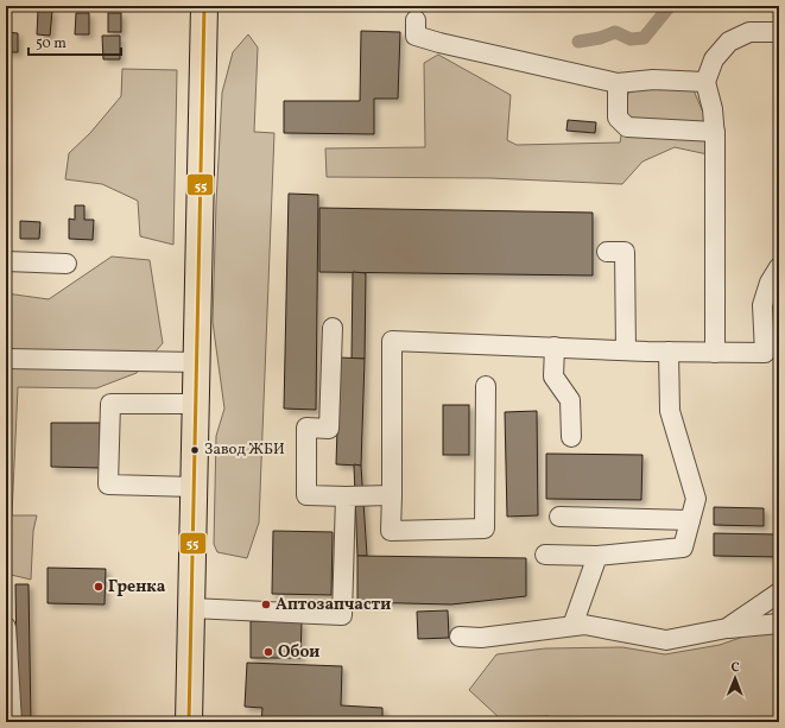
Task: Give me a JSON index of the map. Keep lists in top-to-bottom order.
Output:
{
  "places": [
    "Завод ЖБИ",
    "Гренка",
    "Аптозапчасти",
    "Обои"
  ],
  "lines": ["transit line 55"],
  "scale_bar": "50 m",
  "north": "top"
}
